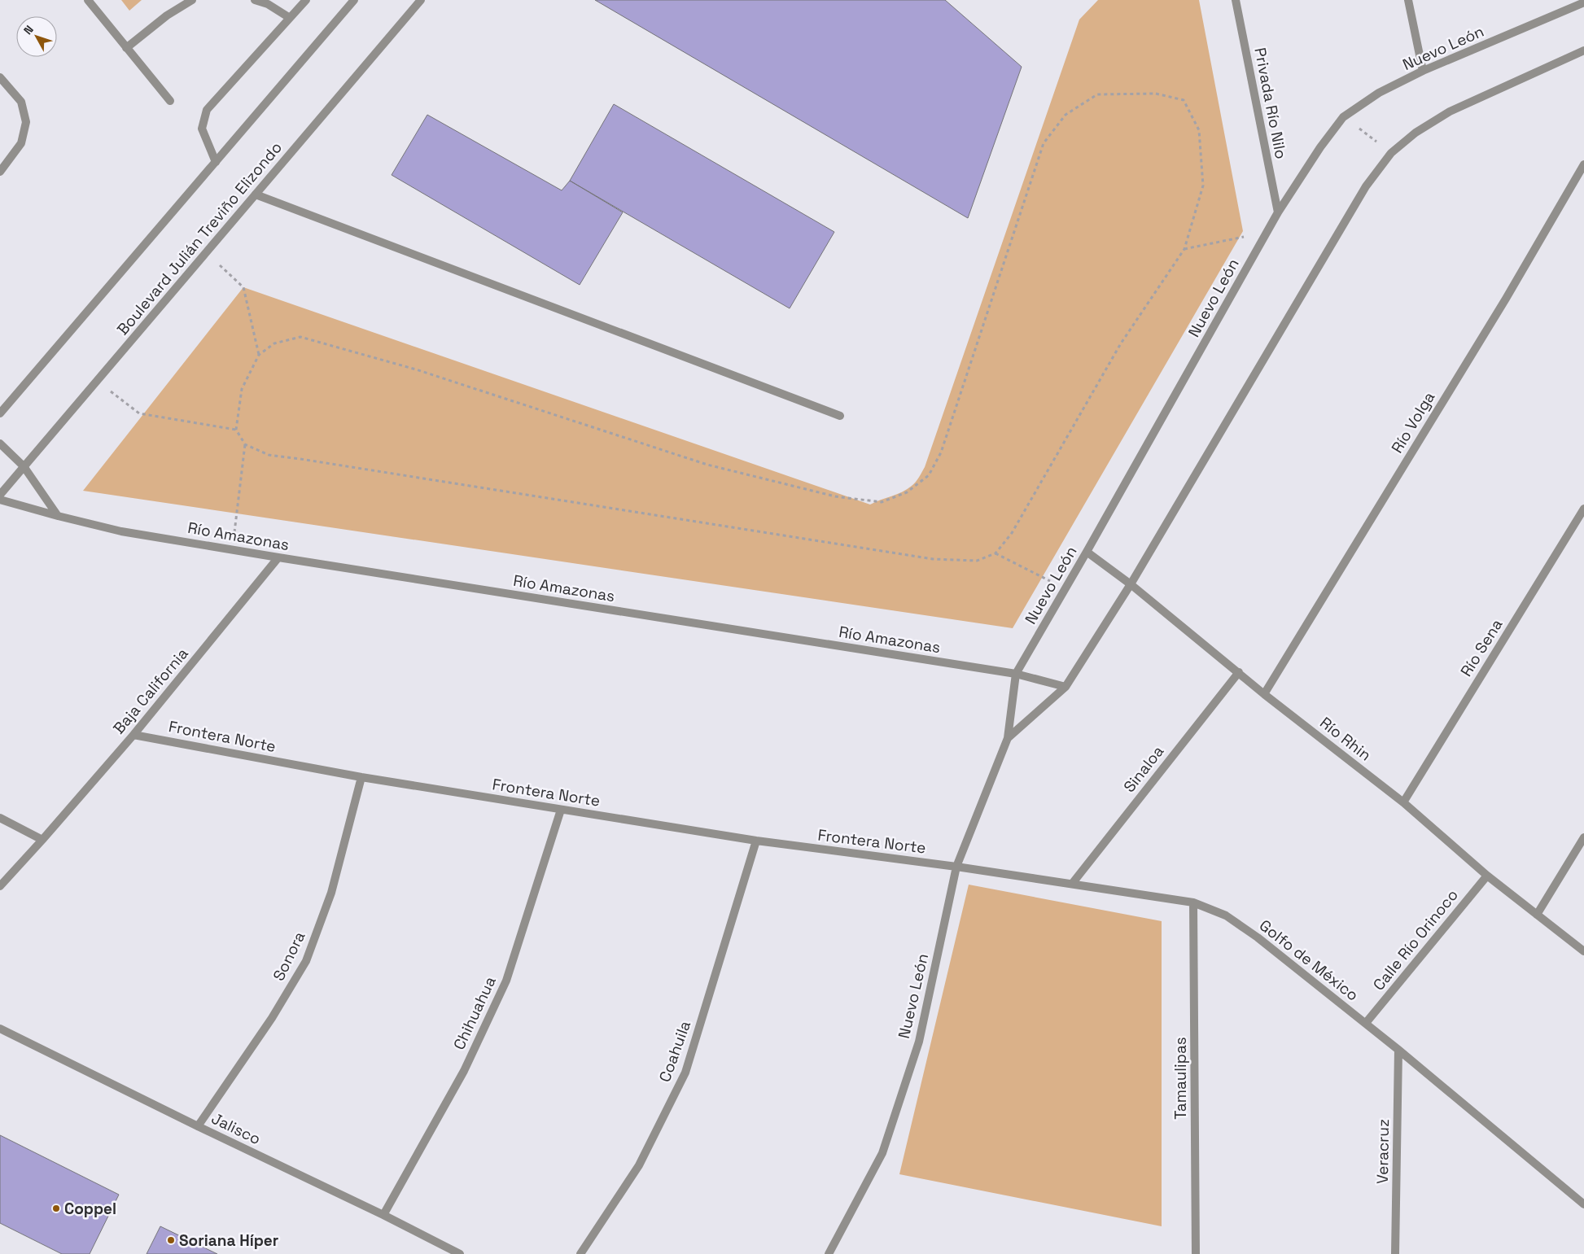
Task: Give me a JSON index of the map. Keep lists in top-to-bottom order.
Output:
{
  "streets": {
    "street": [
      "Nuevo León",
      "Privada Río Nilo",
      "Boulevard Julián Treviño Elizondo",
      "Río Volga",
      "Río Amazonas",
      "Río Sena",
      "Baja California",
      "Frontera Norte",
      "Río Rhin",
      "Sinaloa",
      "Calle Río Orinoco",
      "Sonora",
      "Golfo de México",
      "Chihuahua",
      "Coahuila",
      "Tamaulipas",
      "Jalisco",
      "Veracruz"
    ]
  },
  "crossings": [
    ["Nuevo León", "Privada Río Nilo"],
    ["Nuevo León", "Río Amazonas"],
    ["Nuevo León", "Frontera Norte"],
    ["Nuevo León", "Río Rhin"],
    ["Nuevo León", "Golfo de México"],
    ["Río Volga", "Río Rhin"],
    ["Río Amazonas", "Baja California"],
    ["Río Sena", "Río Rhin"],
    ["Baja California", "Frontera Norte"],
    ["Frontera Norte", "Sonora"],
    ["Frontera Norte", "Golfo de México"],
    ["Frontera Norte", "Chihuahua"],
    ["Frontera Norte", "Coahuila"],
    ["Río Rhin", "Sinaloa"],
    ["Río Rhin", "Calle Río Orinoco"],
    ["Sinaloa", "Golfo de México"],
    ["Calle Río Orinoco", "Golfo de México"],
    ["Sonora", "Jalisco"],
    ["Golfo de México", "Tamaulipas"],
    ["Golfo de México", "Veracruz"],
    ["Chihuahua", "Jalisco"]
  ],
  "places": ["Coppel", "Soriana Híper"],
  "north": "top left"
}
